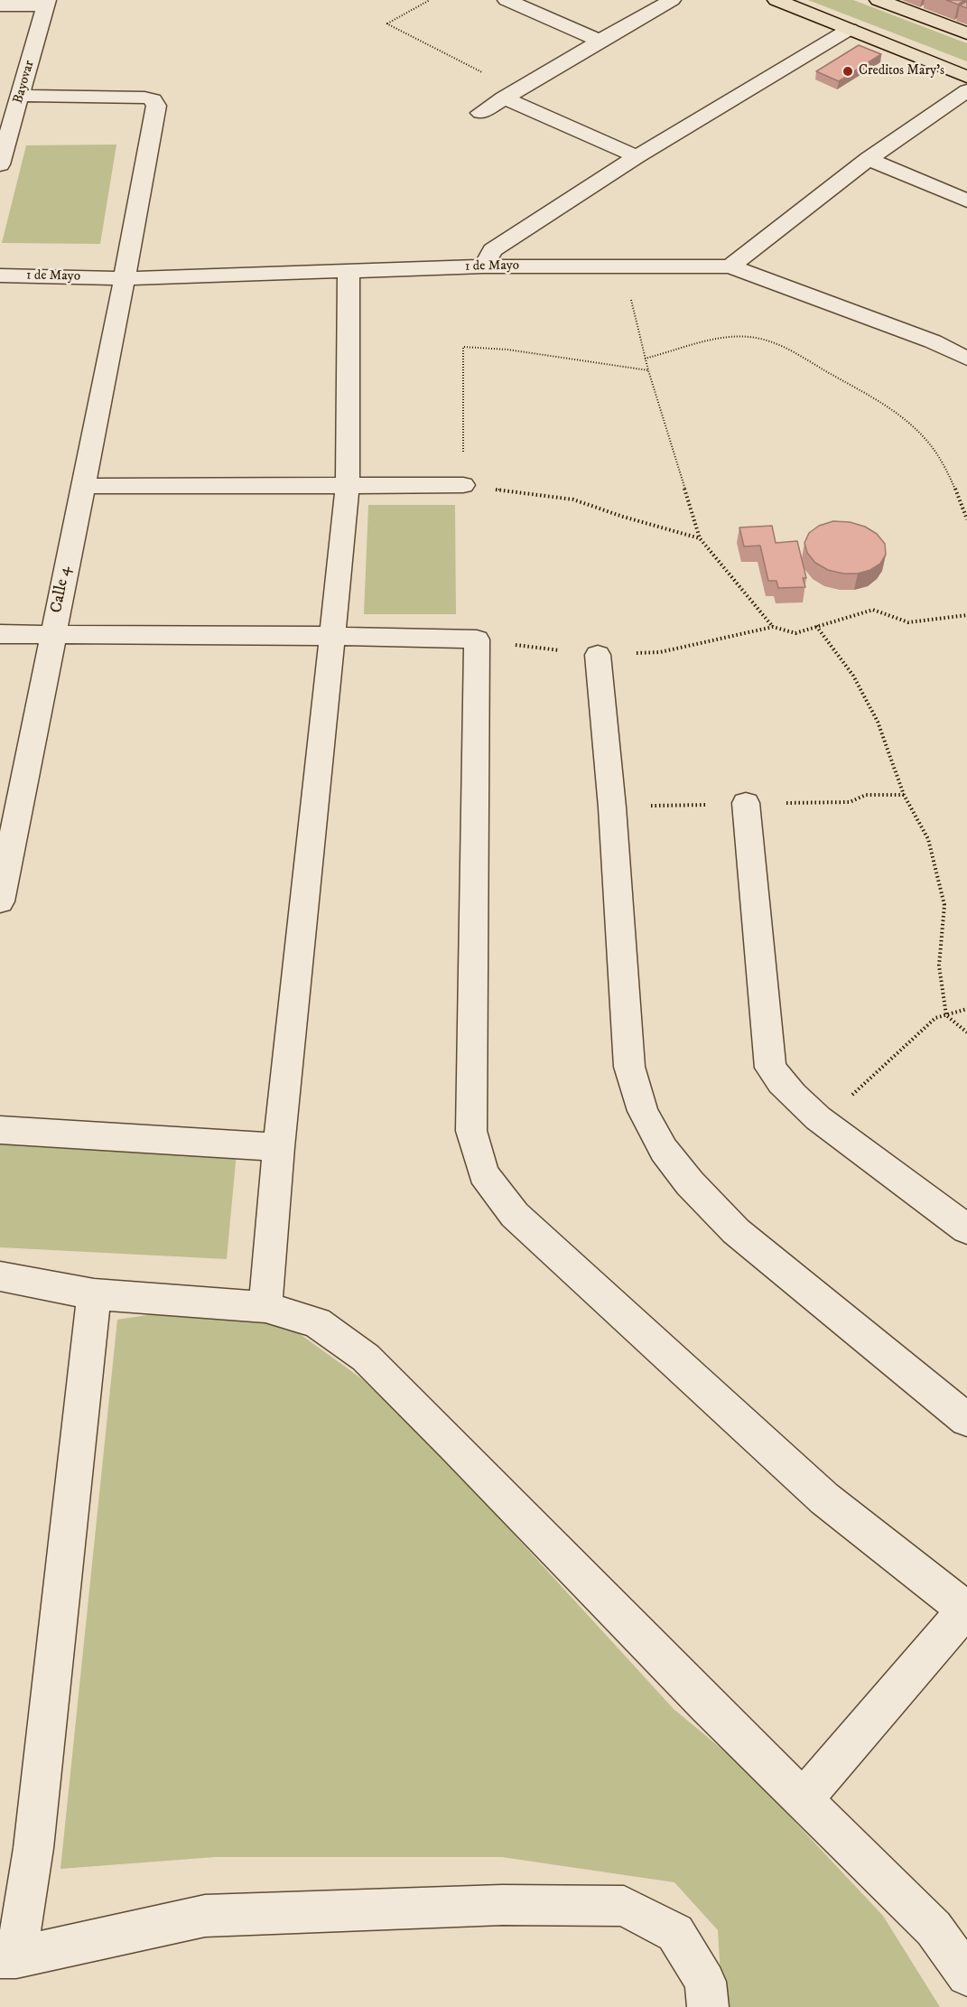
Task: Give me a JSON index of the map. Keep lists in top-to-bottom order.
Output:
{
  "streets": {
    "street": ["Bayovar", "1 de Mayo", "Calle 4"]
  },
  "crossings": [
    ["Bayovar", "Calle 4"],
    ["1 de Mayo", "Calle 4"]
  ],
  "places": ["Creditos Mary's"]
}
